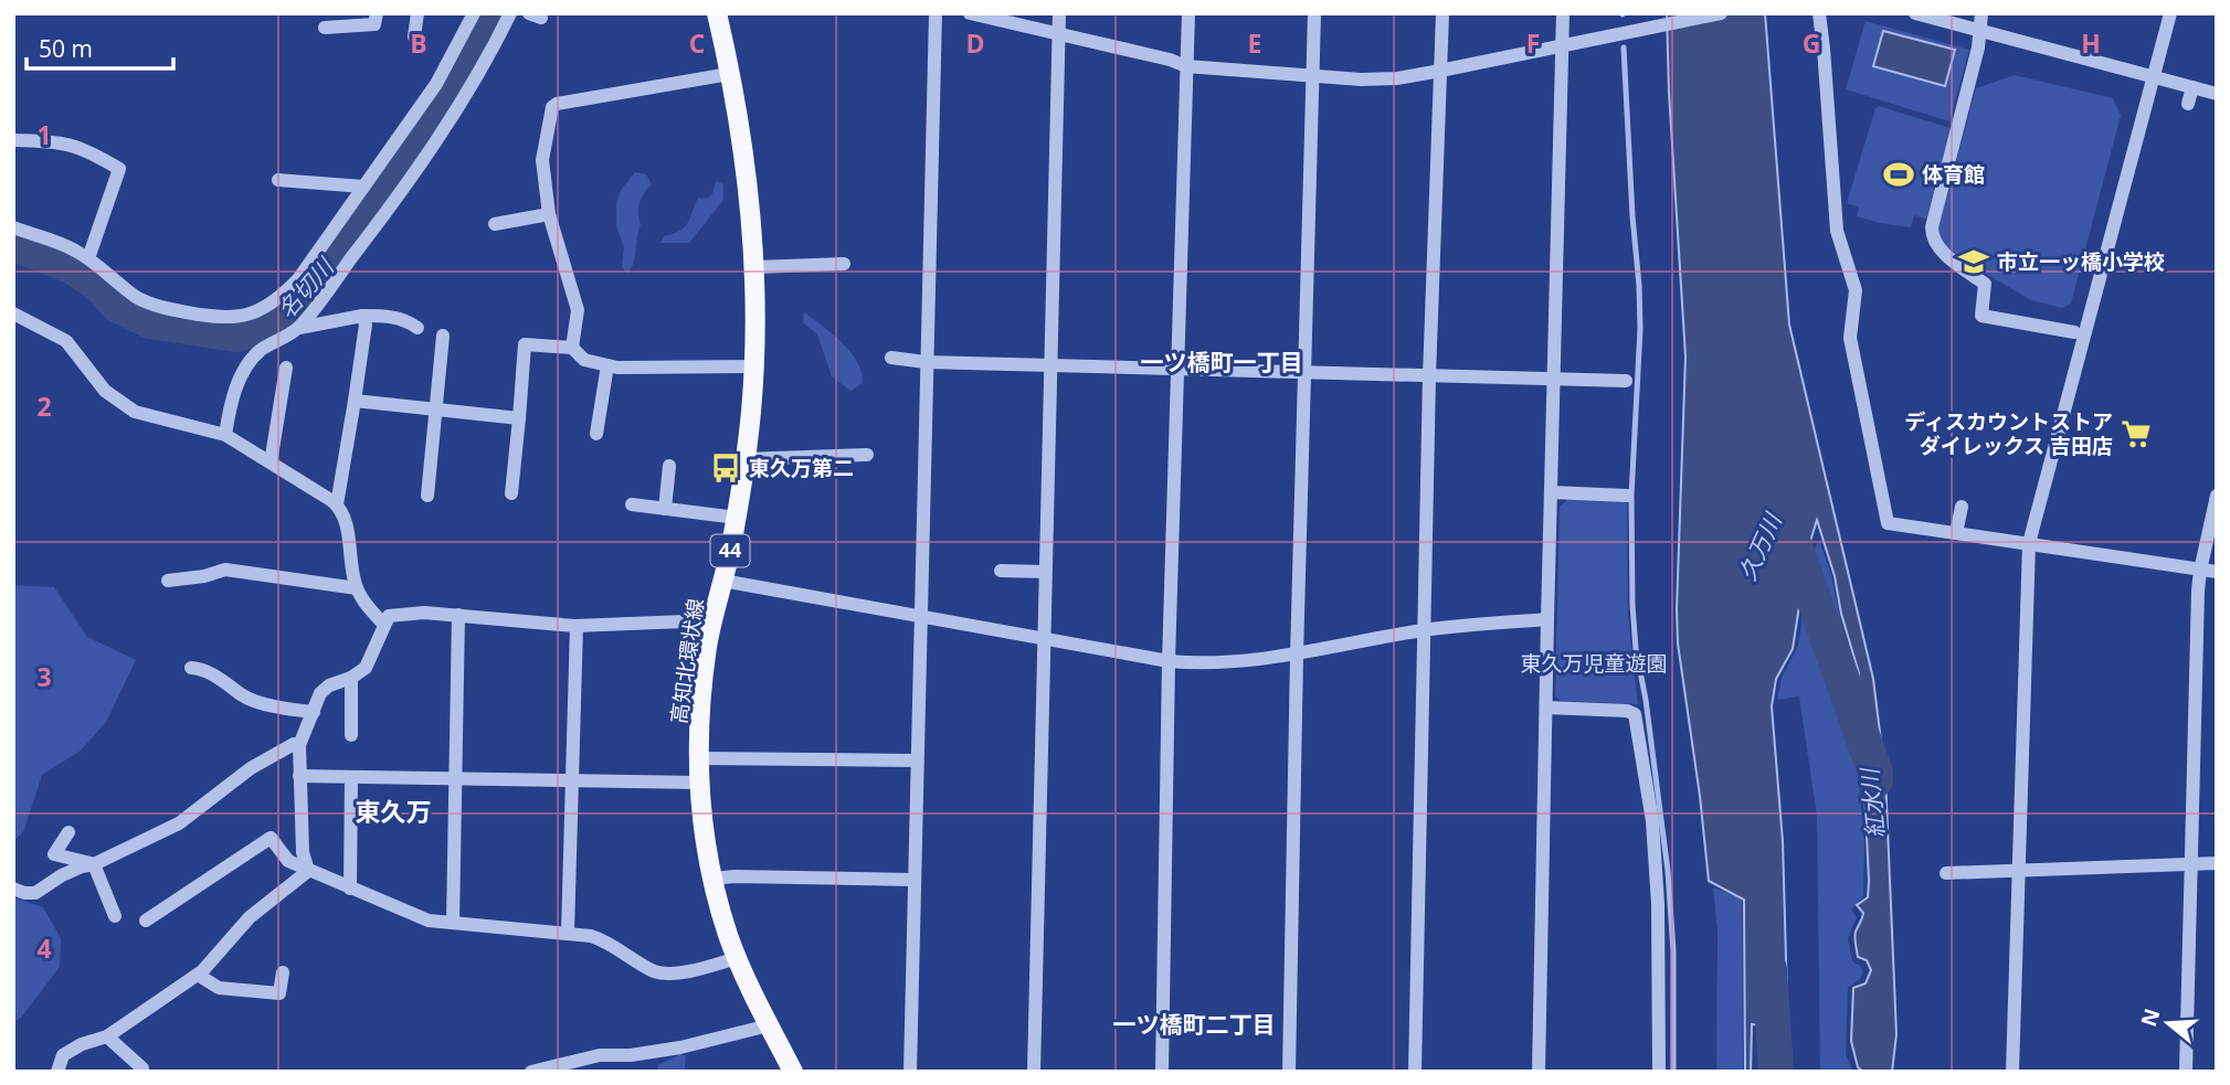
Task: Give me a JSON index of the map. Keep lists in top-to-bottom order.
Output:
{
  "streets": {
    "main road": ["44", "高知北環状線"]
  },
  "districts": ["一ツ橋町一丁目", "東久万", "一ツ橋町二丁目"],
  "water": ["名切川", "久万川", "紅水川"],
  "parks": ["東久万児童遊園"],
  "places": {
    "sports": ["体育館"],
    "school or university": ["市立一ッ橋小学校"],
    "supermarket": ["ディスカウントストア ダイレックス 吉田店"],
    "bus stop": ["東久万第二"]
  },
  "scale_bar": "50 m",
  "north": "left",
  "grid": {
    "columns": [
      "B",
      "C",
      "D",
      "E",
      "F",
      "G",
      "H"
    ],
    "rows": [
      "1",
      "2",
      "3",
      "4"
    ]
  }
}
